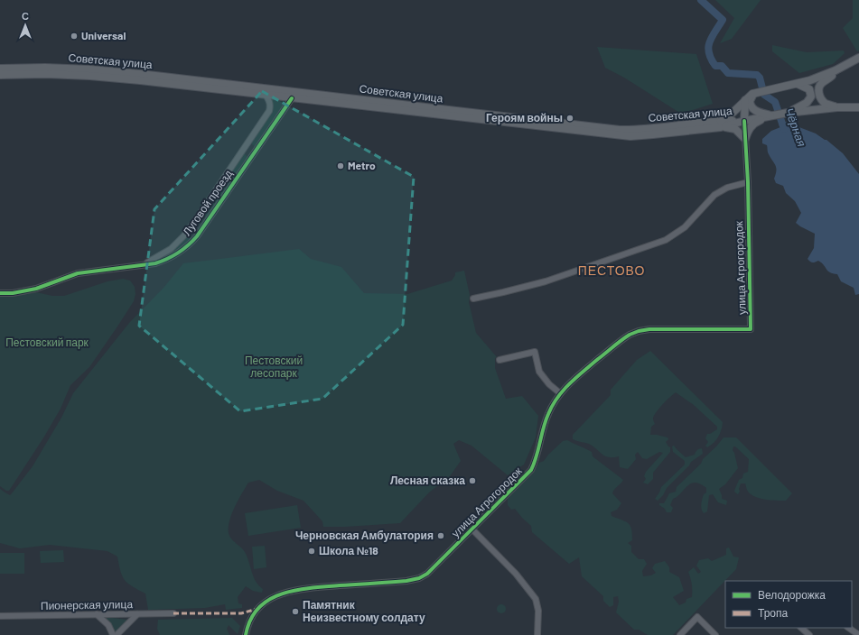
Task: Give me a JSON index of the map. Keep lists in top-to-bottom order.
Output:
{
  "streets": {
    "main road": ["Советская улица"],
    "street": ["Луговой проезд", "улица Агрогородок", "Пионерская улица"]
  },
  "crossings": [
    ["Советская улица", "Луговой проезд"],
    ["Советская улица", "улица Агрогородок"]
  ],
  "districts": ["ПЕСТОВО"],
  "water": ["Чёрная"],
  "parks": ["Пестовский парк", "Пестовский лесопарк"],
  "places": [
    "Universal",
    "Героям войны",
    "Metro",
    "Лесная сказка",
    "Черновская Амбулатория",
    "Школа №18",
    "Памятник Неизвестному солдату"
  ],
  "legend": ["Велодорожка", "Тропа"],
  "north": "top"
}
